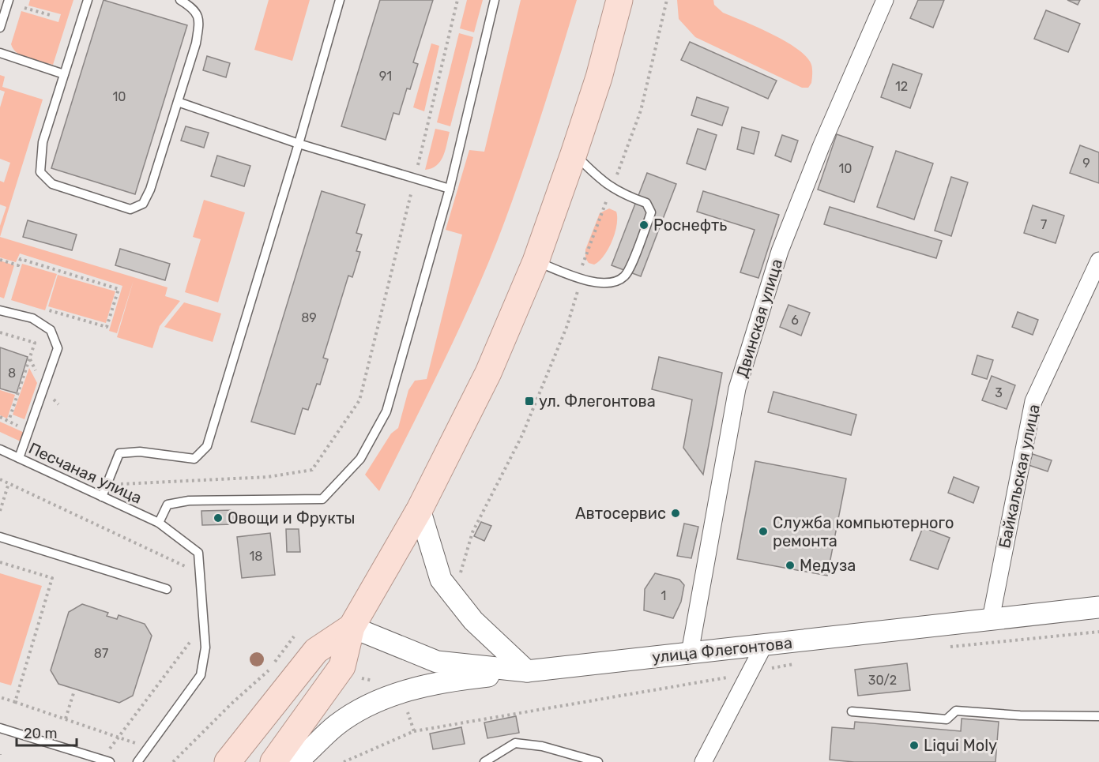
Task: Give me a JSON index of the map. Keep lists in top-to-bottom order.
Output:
{
  "streets": {
    "street": ["Двинская улица", "Байкальская улица", "улица Флегонтова"],
    "lane": ["Песчаная улица"]
  },
  "crossings": [
    ["Двинская улица", "улица Флегонтова"],
    ["Байкальская улица", "улица Флегонтова"]
  ],
  "places": {
    "other": [
      "Роснефть",
      "Автосервис",
      "Овощи и Фрукты",
      "Служба компьютерного ремонта",
      "Медуза",
      "Liqui Moly"
    ],
    "transit": ["ул. Флегонтова"]
  },
  "house_numbers": [
    "91",
    "12",
    "10",
    "9",
    "10",
    "7",
    "89",
    "6",
    "8",
    "3",
    "18",
    "1",
    "87",
    "30/2"
  ],
  "scale_bar": "20 m"
}
